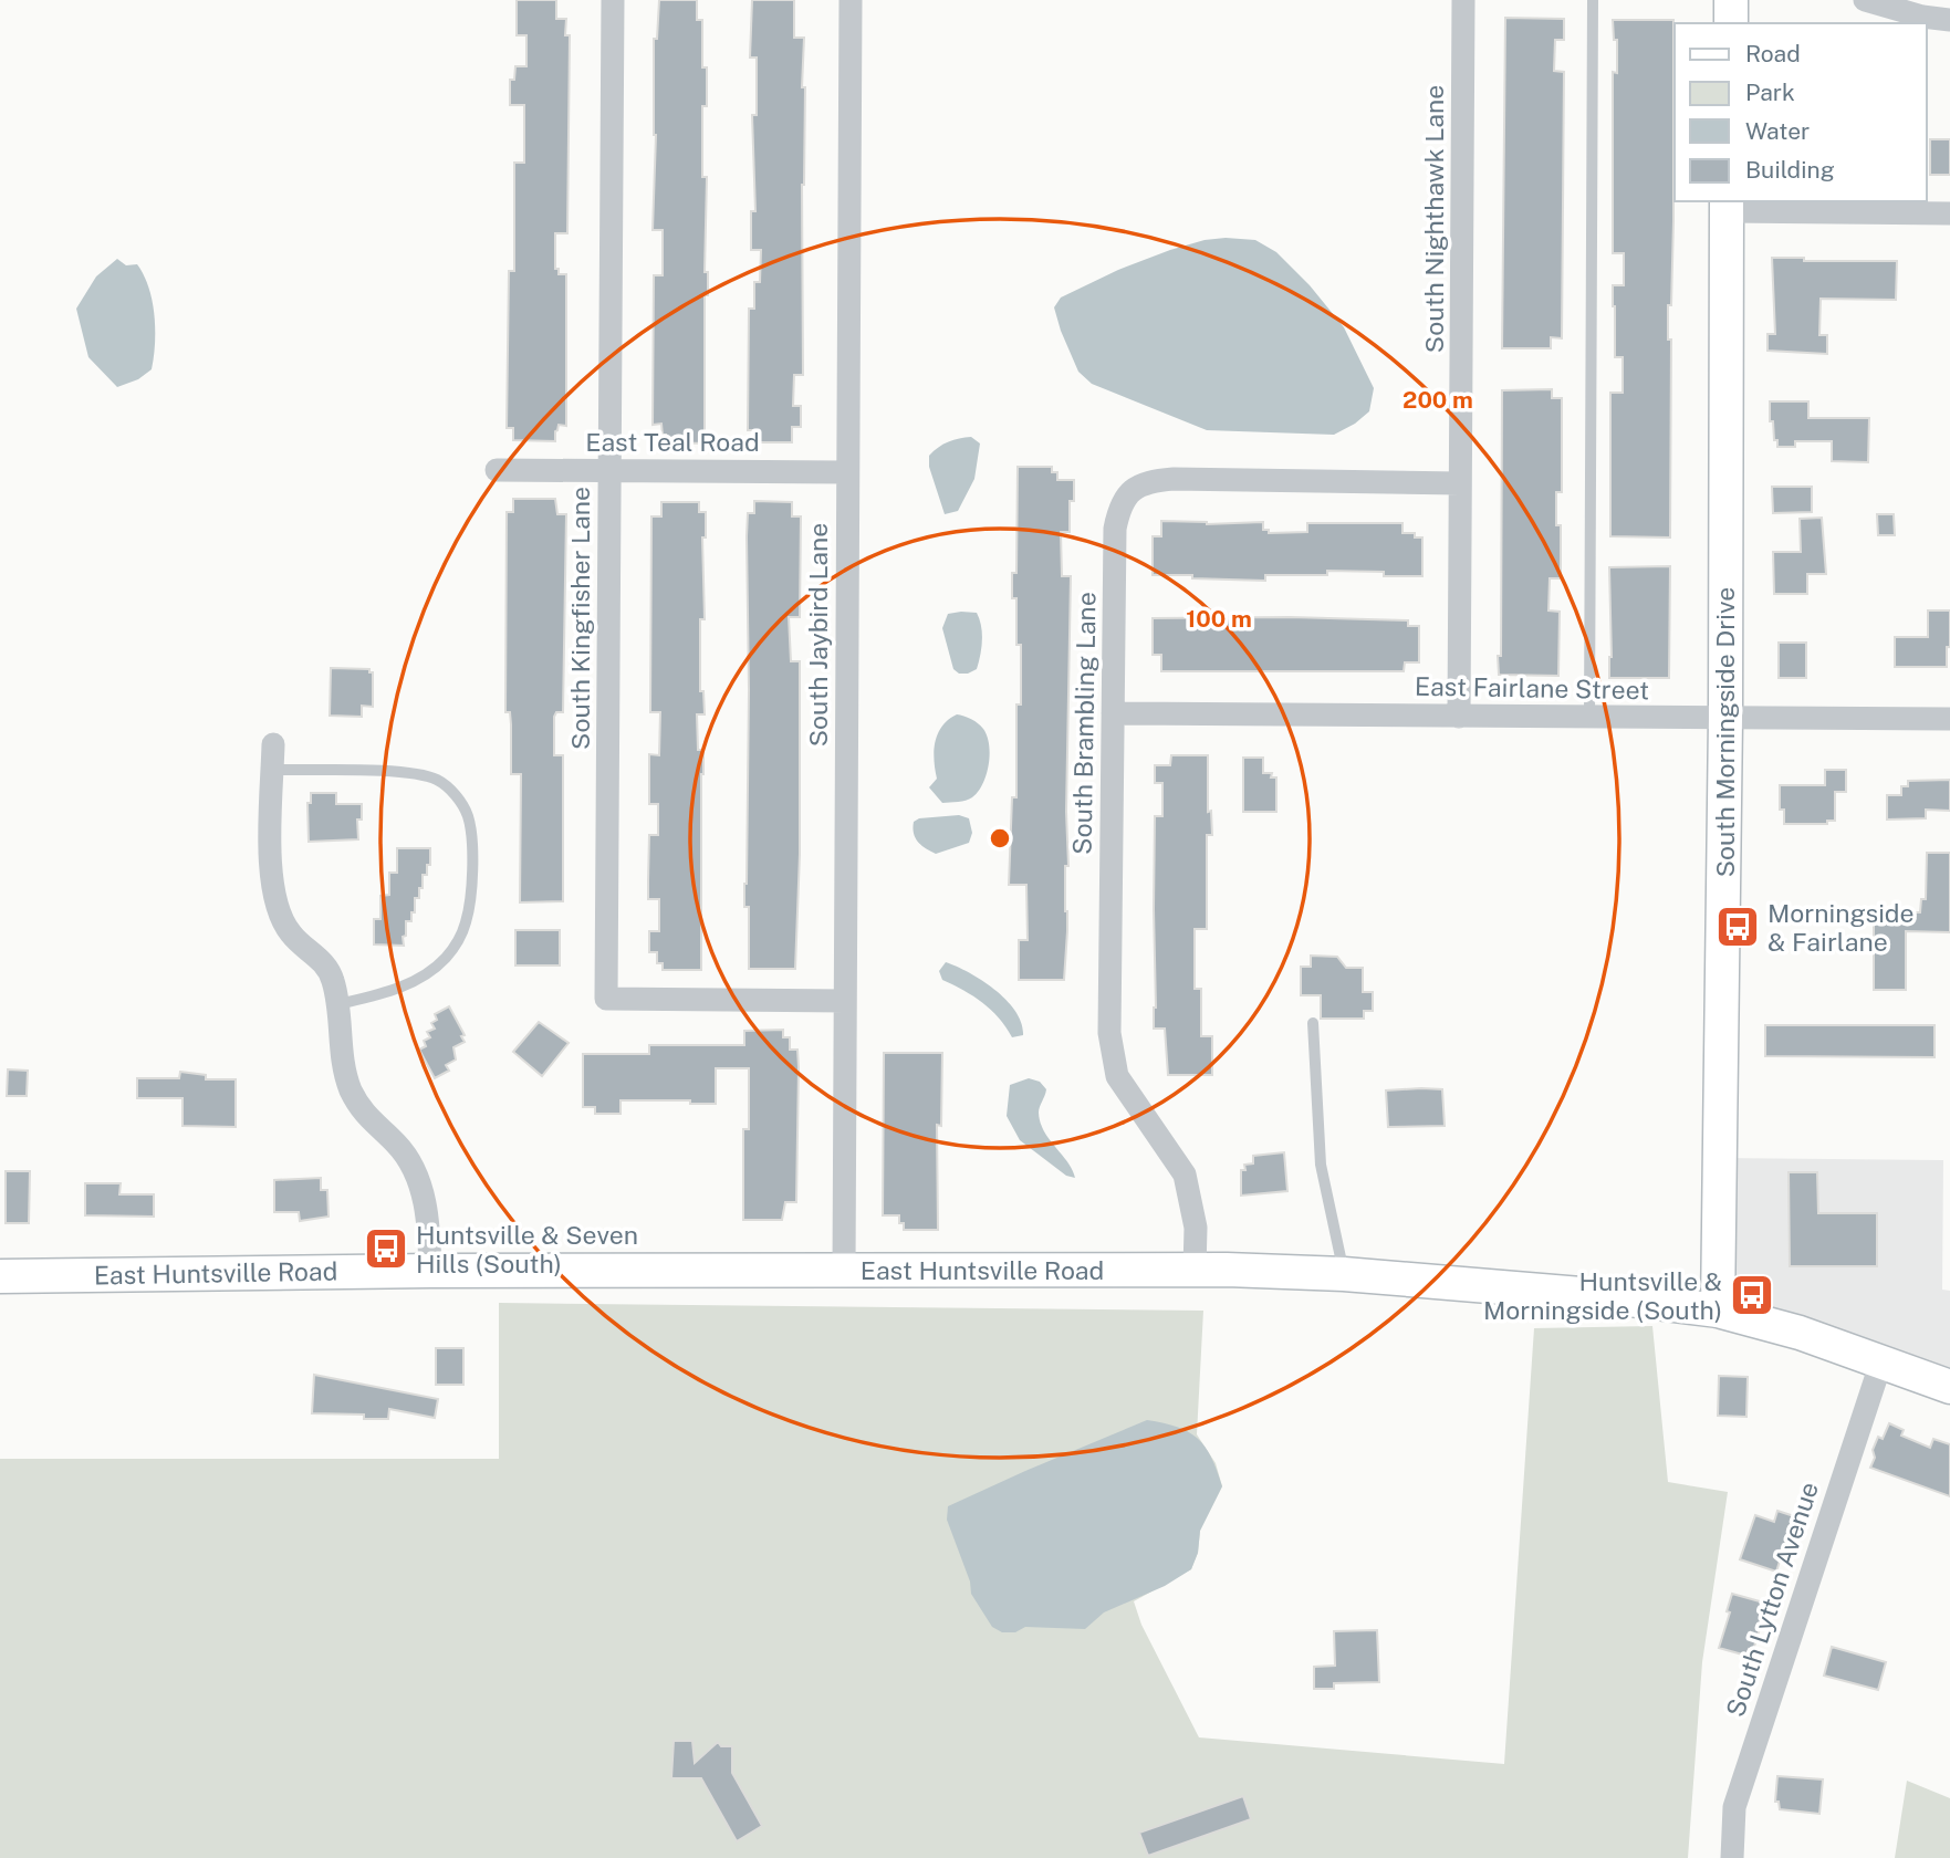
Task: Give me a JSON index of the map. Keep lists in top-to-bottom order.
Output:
{
  "streets": {
    "main road": ["South Morningside Drive", "East Huntsville Road"],
    "street": [
      "South Nighthawk Lane",
      "East Teal Road",
      "South Kingfisher Lane",
      "South Jaybird Lane",
      "East Fairlane Street",
      "South Brambling Lane",
      "South Lytton Avenue"
    ]
  },
  "crossings": [
    ["South Nighthawk Lane", "East Fairlane Street"],
    ["South Nighthawk Lane", "South Brambling Lane"],
    ["East Teal Road", "South Kingfisher Lane"],
    ["East Teal Road", "South Jaybird Lane"],
    ["South Kingfisher Lane", "South Jaybird Lane"],
    ["South Jaybird Lane", "East Huntsville Road"],
    ["East Fairlane Street", "South Brambling Lane"],
    ["East Fairlane Street", "South Morningside Drive"],
    ["South Brambling Lane", "East Huntsville Road"],
    ["South Morningside Drive", "East Huntsville Road"],
    ["East Huntsville Road", "South Lytton Avenue"]
  ],
  "places": {
    "bus stop": ["Morningside & Fairlane", "Huntsville & Seven Hills (South)", "Huntsville & Morningside (South)"]
  },
  "legend": [
    "Road",
    "Park",
    "Water",
    "Building"
  ],
  "rings": ["200 m", "100 m"]
}
